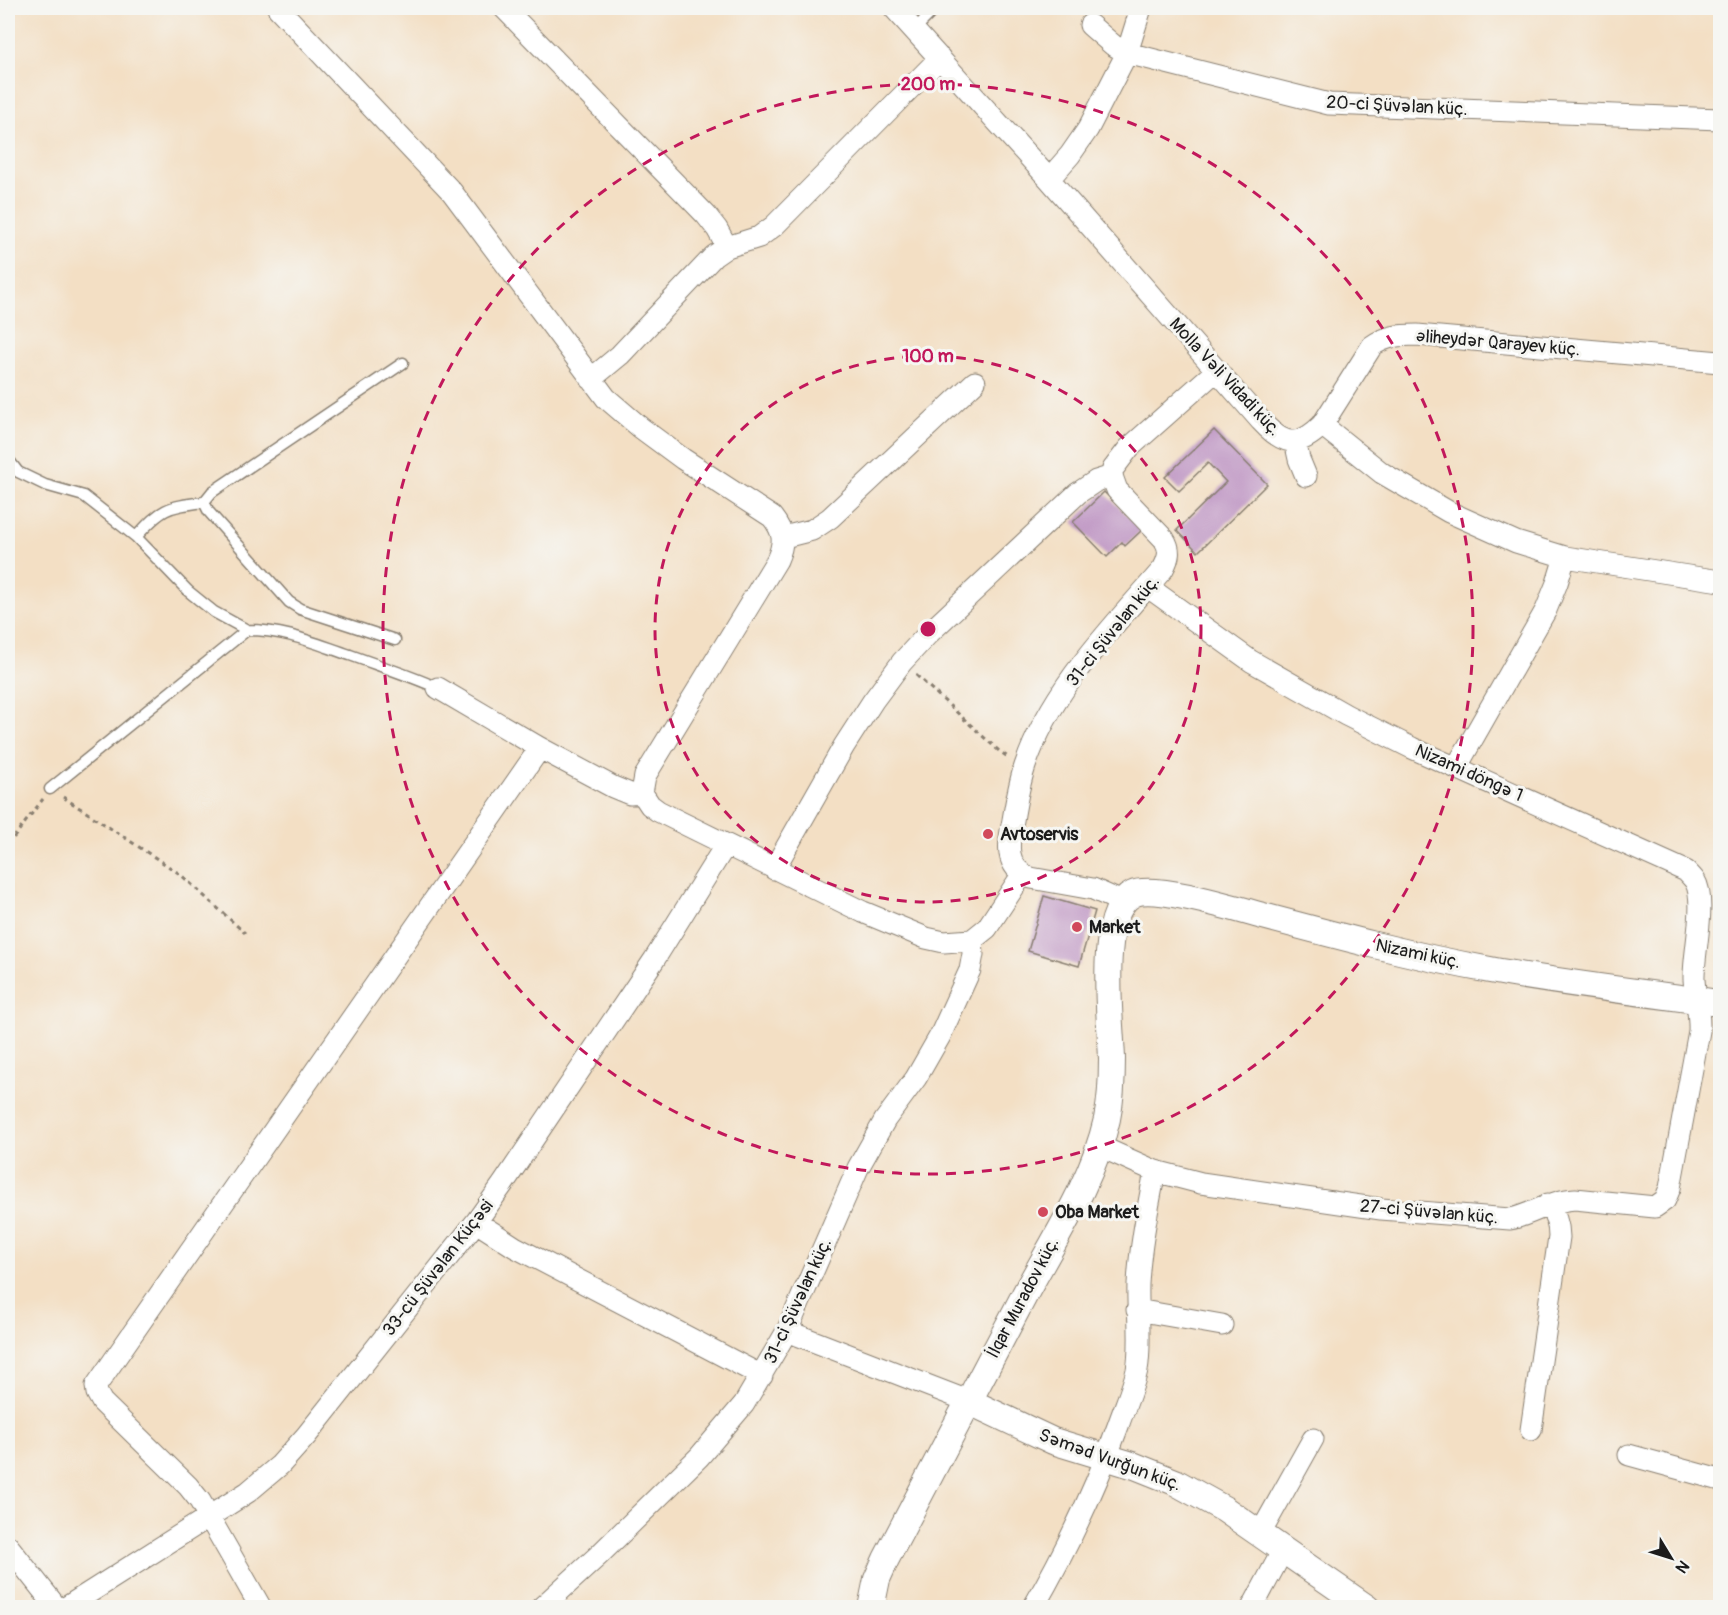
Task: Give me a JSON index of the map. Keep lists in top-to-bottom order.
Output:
{
  "streets": {
    "street": [
      "20-ci Şüvəlan küç.",
      "Əliheydər Qarayev küç.",
      "Molla Vəli Vidadi küç.",
      "31-ci Şüvəlan küç.",
      "Nizami döngə 1",
      "Nizami küç.",
      "27-ci Şüvəlan küç.",
      "33-cü Şüvəlan Küçəsi",
      "İlqar Muradov küç.",
      "Səməd Vurğun küç."
    ]
  },
  "crossings": [
    ["Əliheydər Qarayev küç.", "Molla Vəli Vidadi küç."],
    ["31-ci Şüvəlan küç.", "Nizami döngə 1"],
    ["Nizami döngə 1", "Nizami küç."],
    ["Nizami döngə 1", "27-ci Şüvəlan küç."],
    ["Nizami küç.", "27-ci Şüvəlan küç."],
    ["Nizami küç.", "İlqar Muradov küç."],
    ["27-ci Şüvəlan küç.", "İlqar Muradov küç."],
    ["İlqar Muradov küç.", "Səməd Vurğun küç."]
  ],
  "places": ["Avtoservis", "Market", "Oba Market"],
  "north": "bottom right",
  "rings": ["200 m", "100 m"]
}
